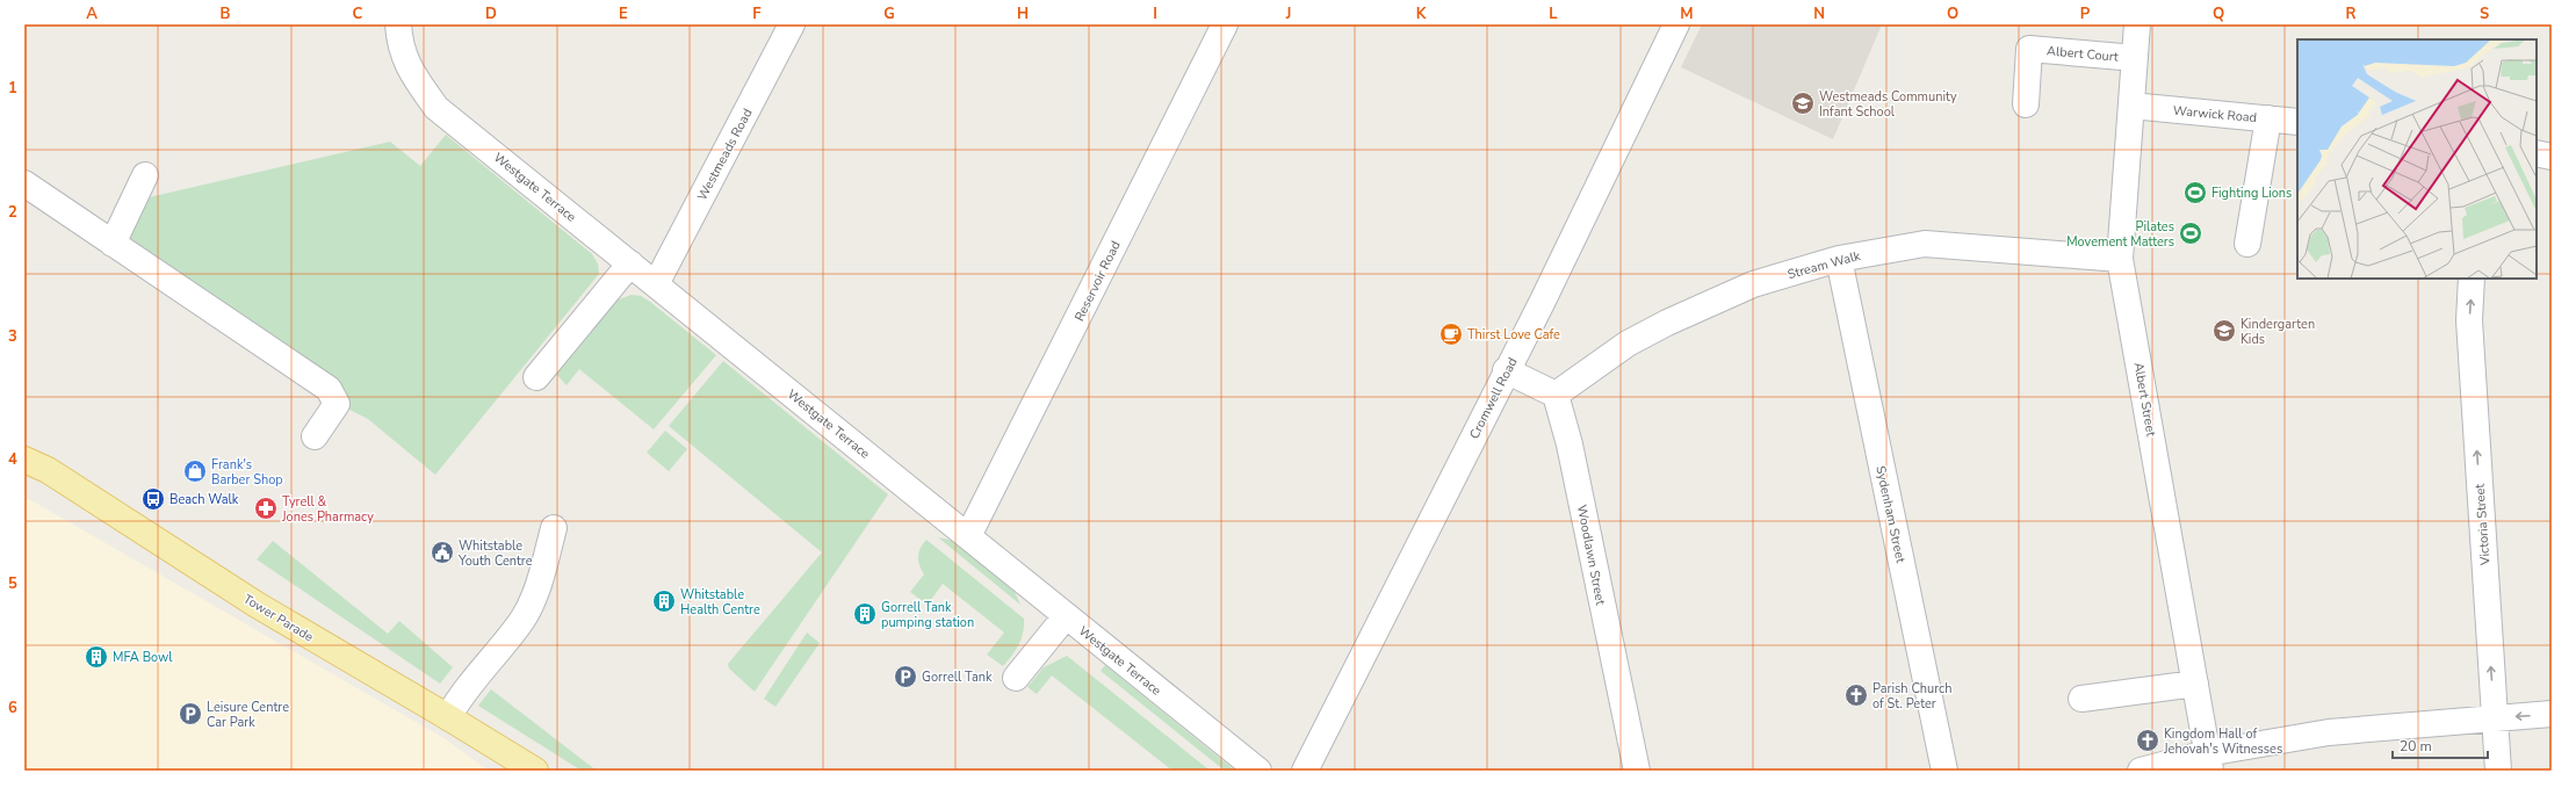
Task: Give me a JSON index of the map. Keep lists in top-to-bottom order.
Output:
{
  "streets": {
    "main road": ["Tower Parade"],
    "street": [
      "Albert Court",
      "Warwick Road",
      "Westmeads Road",
      "Westgate Terrace",
      "Stream Walk",
      "Reservoir Road",
      "Cromwell Road",
      "Albert Street",
      "Sydenham Street",
      "Victoria Street",
      "Woodlawn Street"
    ]
  },
  "crossings": [
    ["Albert Court", "Albert Street"],
    ["Warwick Road", "Albert Street"],
    ["Westmeads Road", "Westgate Terrace"],
    ["Westgate Terrace", "Reservoir Road"],
    ["Stream Walk", "Albert Street"],
    ["Stream Walk", "Sydenham Street"],
    ["Stream Walk", "Woodlawn Street"]
  ],
  "one_way": ["Victoria Street"],
  "places": {
    "school or university": ["Westmeads Community Infant School", "Kindergarten Kids"],
    "sports": ["Fighting Lions", "Pilates Movement Matters"],
    "cafe": ["Thirst Love Cafe"],
    "shop": ["Frank's Barber Shop"],
    "bus stop": ["Beach Walk"],
    "pharmacy": ["Tyrell & Jones Pharmacy"],
    "public building": ["Whitstable Youth Centre"],
    "building": ["Whitstable Health Centre", "Gorrell Tank pumping station", "MFA Bowl"],
    "parking": ["Gorrell Tank", "Leisure Centre Car Park"],
    "church": ["Parish Church of St. Peter", "Kingdom Hall of Jehovah's Witnesses"]
  },
  "scale_bar": "20 m",
  "grid": {
    "columns": [
      "A",
      "B",
      "C",
      "D",
      "E",
      "F",
      "G",
      "H",
      "I",
      "J",
      "K",
      "L",
      "M",
      "N",
      "O",
      "P",
      "Q",
      "R",
      "S"
    ],
    "rows": [
      "1",
      "2",
      "3",
      "4",
      "5",
      "6"
    ]
  }
}
